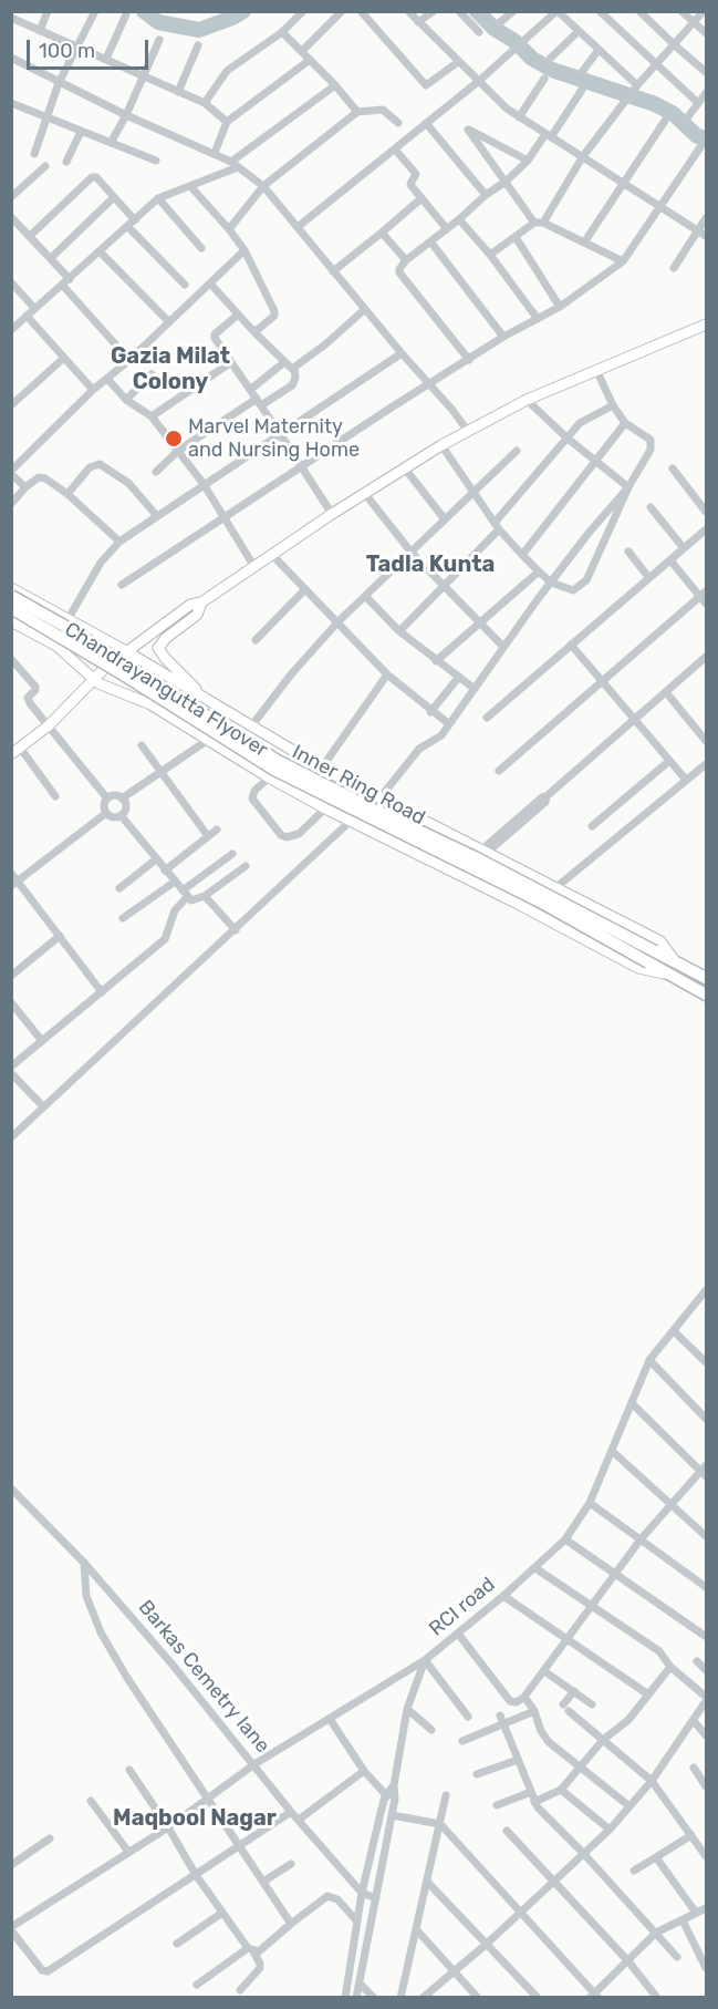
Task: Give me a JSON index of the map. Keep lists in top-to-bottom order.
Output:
{
  "streets": {
    "highway": ["Chandrayangutta Flyover", "Inner Ring Road"],
    "street": ["RCI road", "Barkas Cemetry lane"]
  },
  "crossings": [
    ["Chandrayangutta Flyover", "Inner Ring Road"],
    ["RCI road", "Barkas Cemetry lane"]
  ],
  "districts": ["Gazia Milat Colony", "Tadla Kunta", "Maqbool Nagar"],
  "places": ["Marvel Maternity and Nursing Home"],
  "scale_bar": "100 m"
}
